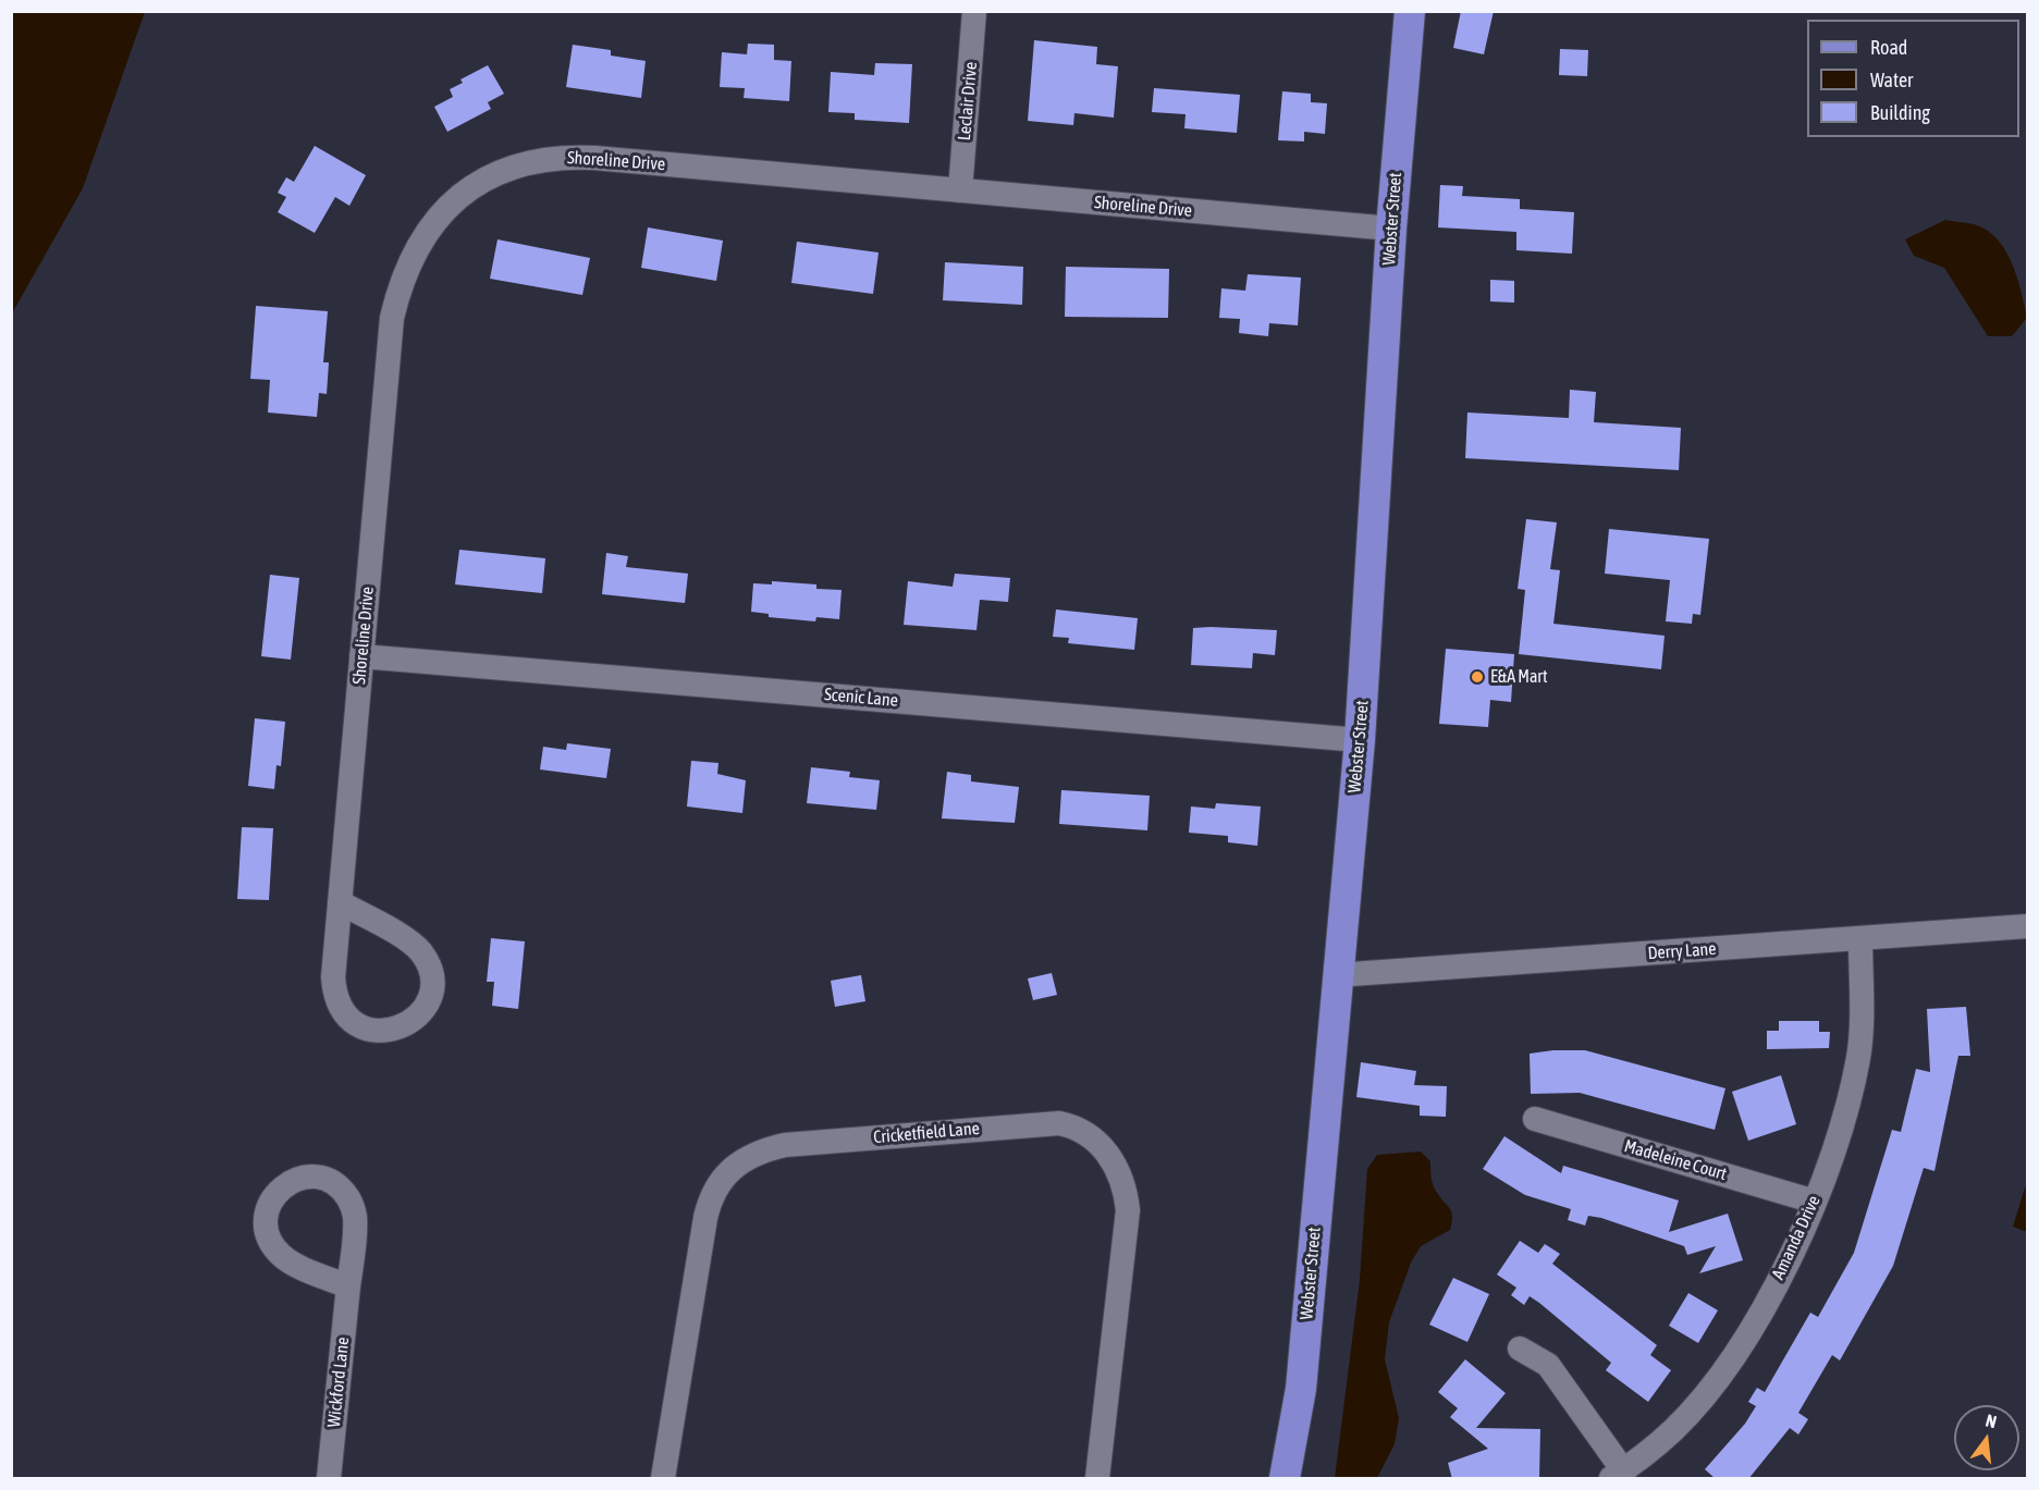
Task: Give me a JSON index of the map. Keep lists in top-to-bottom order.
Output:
{
  "streets": {
    "main road": ["Webster Street"],
    "street": [
      "Leclair Drive",
      "Shoreline Drive",
      "Scenic Lane",
      "Derry Lane",
      "Cricketfield Lane",
      "Madeleine Court",
      "Amanda Drive",
      "Wickford Lane"
    ]
  },
  "crossings": [
    ["Leclair Drive", "Shoreline Drive"],
    ["Shoreline Drive", "Webster Street"],
    ["Shoreline Drive", "Scenic Lane"],
    ["Webster Street", "Scenic Lane"],
    ["Webster Street", "Derry Lane"],
    ["Derry Lane", "Amanda Drive"],
    ["Madeleine Court", "Amanda Drive"]
  ],
  "places": ["E&A Mart"],
  "legend": ["Road", "Water", "Building"],
  "north": "top"
}
